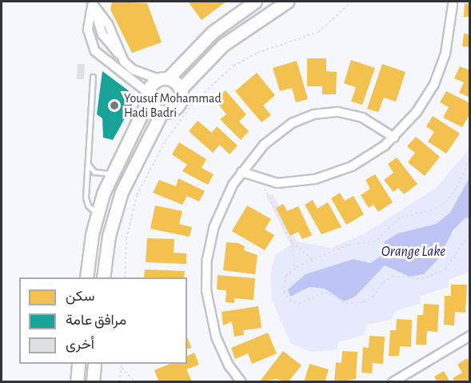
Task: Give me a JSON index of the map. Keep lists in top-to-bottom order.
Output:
{
  "water": ["Orange Lake"],
  "places": ["Yousuf Mohammad Hadi Badri"],
  "legend": ["سكن", "مرافق عامة", "أخرى"]
}
